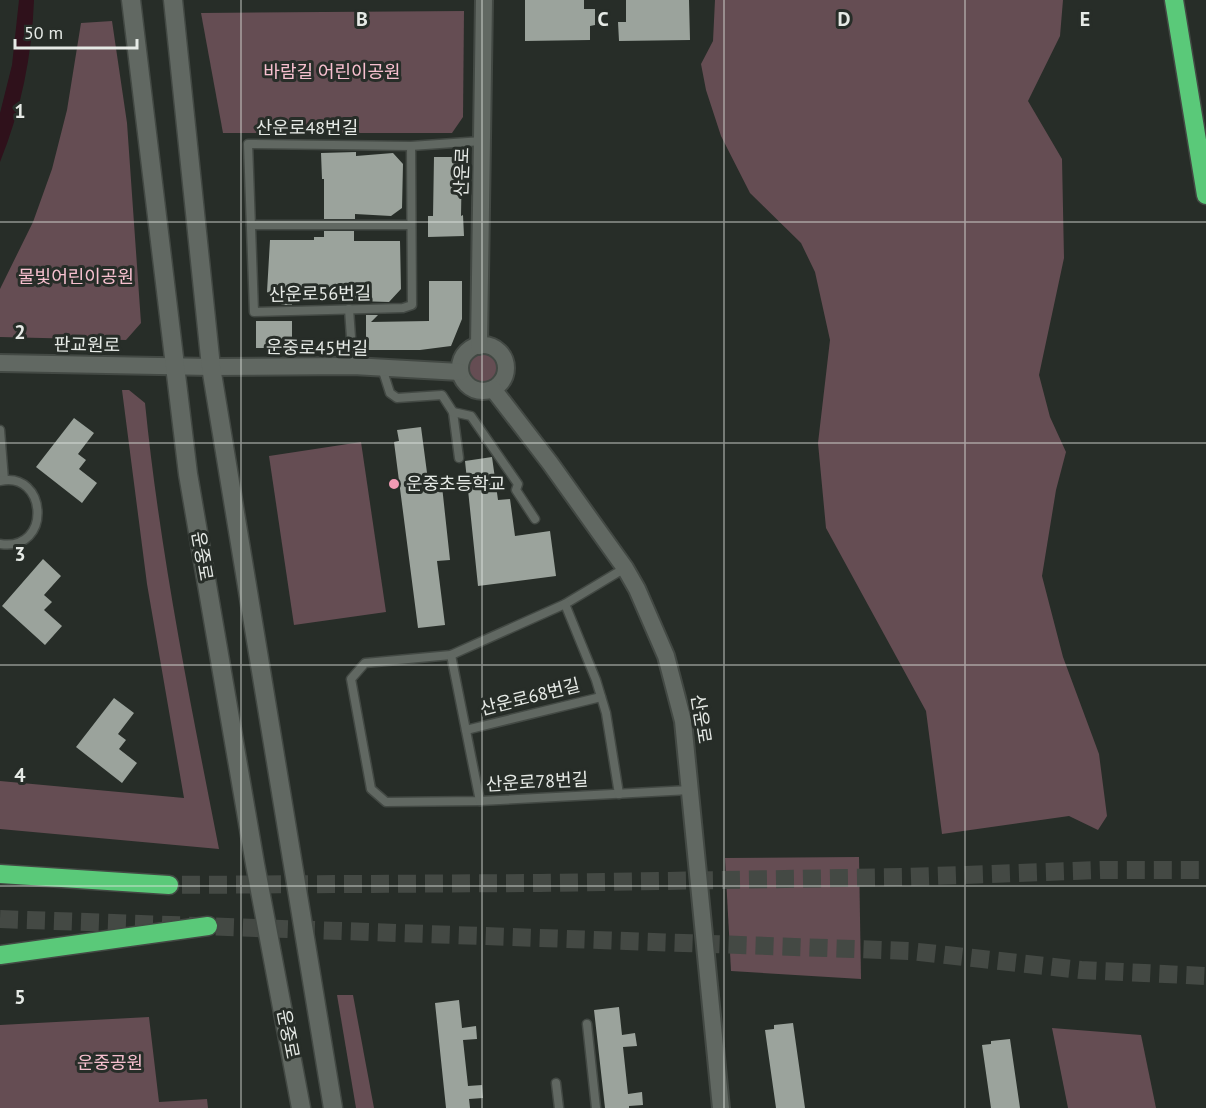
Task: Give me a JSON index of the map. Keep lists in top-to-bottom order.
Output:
{
  "streets": {
    "main road": ["운중로"],
    "street": ["산운로", "판교원로", "운중로45번길"],
    "lane": [
      "산운로48번길",
      "산운로56번길",
      "산운로68번길",
      "산운로78번길"
    ]
  },
  "crossings": [
    ["산운로48번길", "산운로"],
    ["산운로48번길", "산운로56번길"],
    ["산운로", "운중로45번길"],
    ["산운로", "산운로78번길"],
    ["판교원로", "운중로45번길"],
    ["판교원로", "운중로"],
    ["운중로45번길", "운중로"],
    ["산운로68번길", "산운로78번길"]
  ],
  "parks": ["바람길 어린이공원", "물빛어린이공원", "운중공원"],
  "places": ["운중초등학교"],
  "scale_bar": "50 m",
  "grid": {
    "columns": [
      "B",
      "C",
      "D",
      "E"
    ],
    "rows": [
      "1",
      "2",
      "3",
      "4",
      "5"
    ]
  }
}
